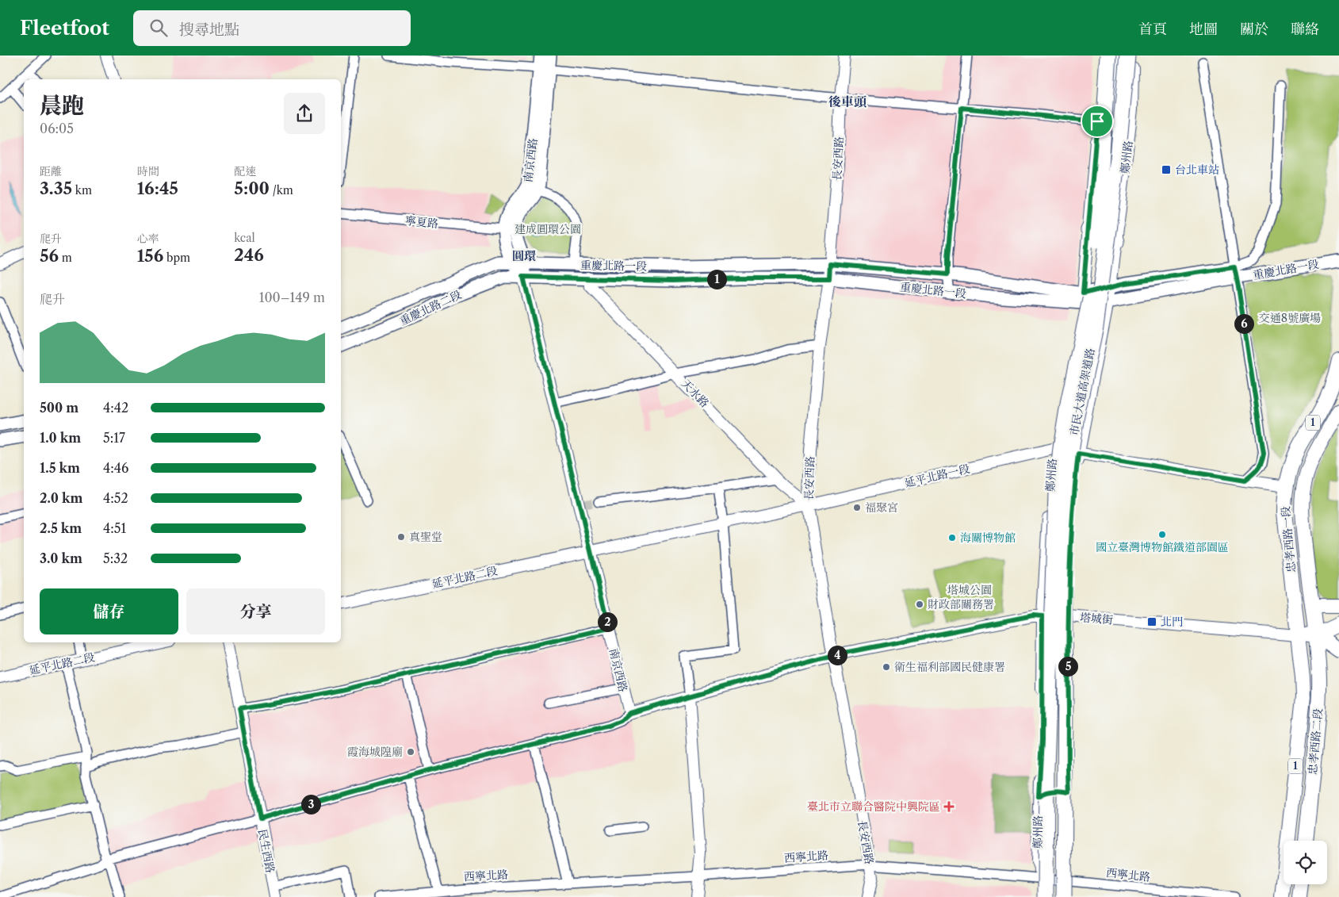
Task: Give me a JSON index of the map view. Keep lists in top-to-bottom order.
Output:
{
  "streets": {
    "highway": ["市民大道高架道路"],
    "main road": [
      "南京西路",
      "重慶北路一段",
      "重慶北路二段",
      "1",
      "忠孝西路一段",
      "忠孝西路二段"
    ],
    "street": [
      "鄭州路",
      "長安西路",
      "寧夏路",
      "天水路",
      "延平北路一段",
      "延平北路二段",
      "塔城街",
      "民生西路",
      "西寧北路"
    ]
  },
  "crossings": [
    ["鄭州路", "重慶北路一段"],
    ["鄭州路", "市民大道高架道路"],
    ["鄭州路", "延平北路一段"],
    ["鄭州路", "塔城街"],
    ["鄭州路", "西寧北路"],
    ["長安西路", "重慶北路一段"],
    ["長安西路", "天水路"],
    ["長安西路", "延平北路一段"],
    ["長安西路", "塔城街"],
    ["長安西路", "西寧北路"],
    ["南京西路", "寧夏路"],
    ["南京西路", "重慶北路一段"],
    ["南京西路", "重慶北路二段"],
    ["南京西路", "延平北路一段"],
    ["南京西路", "延平北路二段"],
    ["重慶北路一段", "重慶北路二段"],
    ["重慶北路一段", "天水路"],
    ["天水路", "延平北路一段"],
    ["延平北路一段", "忠孝西路一段"],
    ["延平北路一段", "延平北路二段"],
    ["忠孝西路一段", "塔城街"],
    ["忠孝西路一段", "忠孝西路二段"],
    ["塔城街", "忠孝西路二段"]
  ],
  "districts": ["後車頭", "圓環"],
  "parks": ["建成圓環公園", "交通8號廣場", "塔城公園"],
  "places": {
    "transit": ["台北車站", "北門"],
    "other": [
      "福聚宮",
      "國立臺灣博物館鐵道部園區",
      "真聖堂",
      "海關博物館",
      "財政部關務署",
      "衛生福利部國民健康署",
      "霞海城隍廟"
    ],
    "health": ["臺北市立聯合醫院中興院區"]
  },
  "page": {
    "header": "Fleetfoot",
    "search": "搜尋地點",
    "nav": [
      "首頁",
      "地圖",
      "關於",
      "聯絡"
    ],
    "heading": ["晨跑", "06:05"],
    "stats": [
      ["距離", "3.35 km"],
      ["時間", "16:45"],
      ["配速", "5:00 /km"],
      ["爬升", "56 m"],
      ["心率", "156 bpm"],
      ["kcal", "246"]
    ],
    "pins": [
      "1",
      "6",
      "2",
      "4",
      "5",
      "3"
    ],
    "chart": ["爬升", "100–149 m"],
    "list": [
      {
        "name": "500 m",
        "note": "4:42"
      },
      {
        "name": "1.0 km",
        "note": "5:17"
      },
      {
        "name": "1.5 km",
        "note": "4:46"
      },
      {
        "name": "2.0 km",
        "note": "4:52"
      },
      {
        "name": "2.5 km",
        "note": "4:51"
      },
      {
        "name": "3.0 km",
        "note": "5:32"
      }
    ],
    "buttons": ["儲存", "分享"]
  }
}
